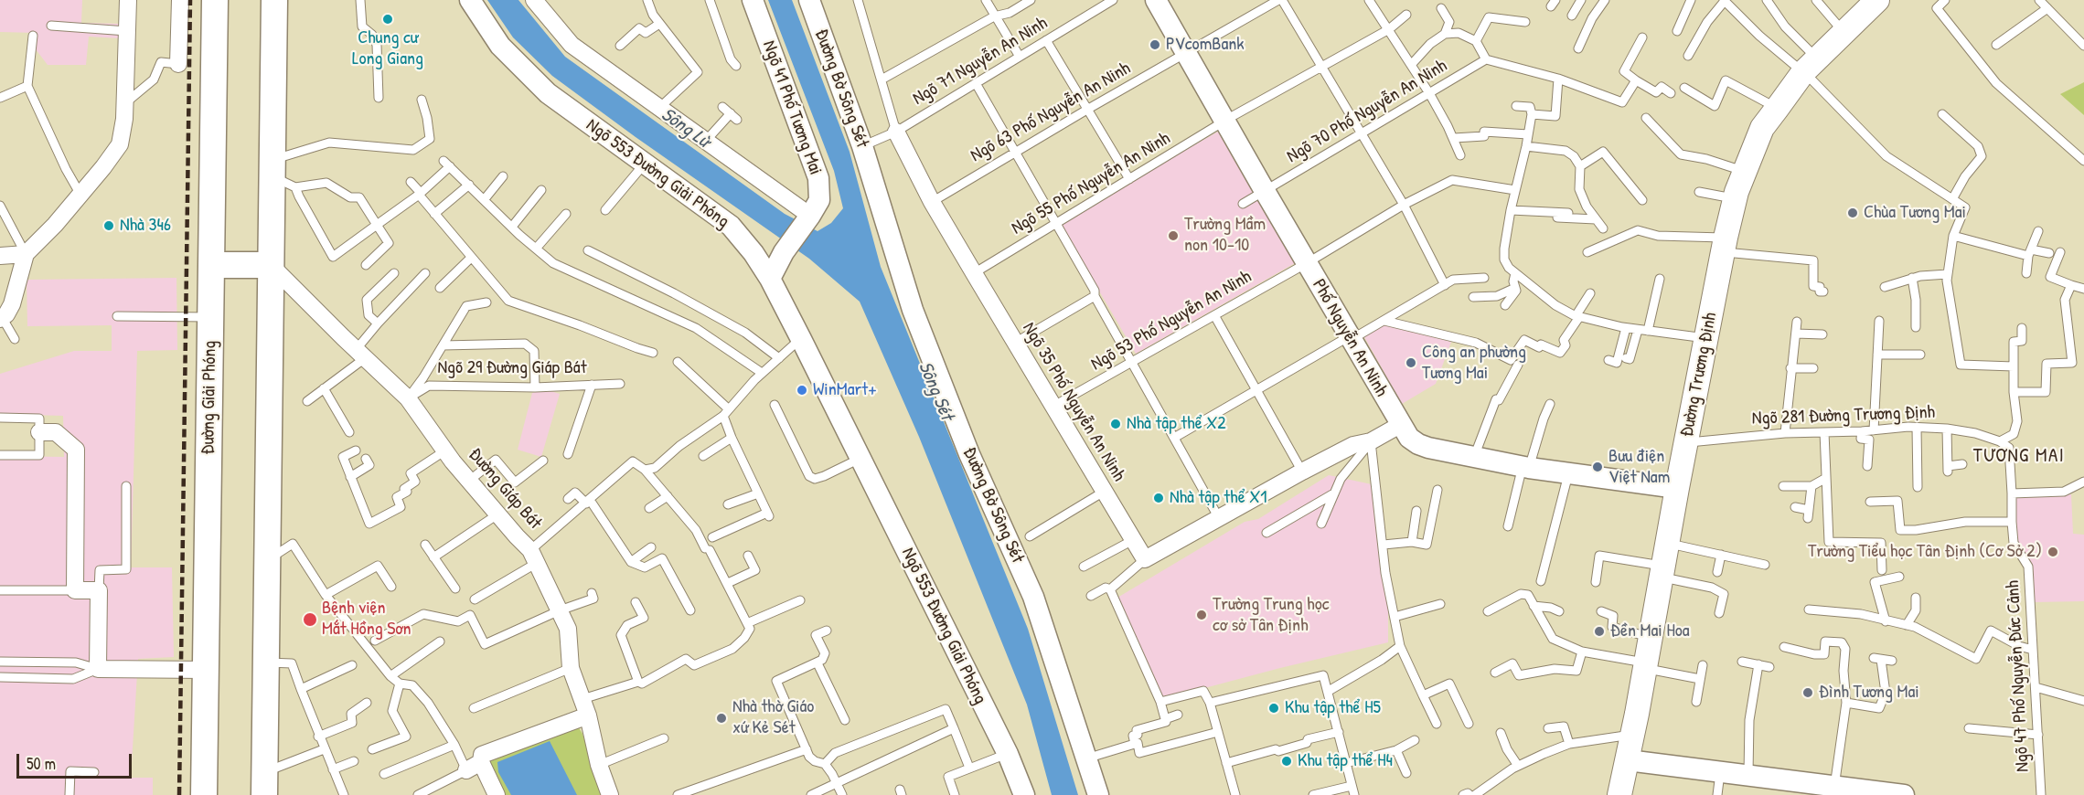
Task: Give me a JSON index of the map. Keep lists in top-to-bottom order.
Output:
{
  "streets": {
    "main road": ["Đường Trương Định", "Đường Giải Phóng"],
    "street": [
      "Đường Bờ Sông Sét",
      "Ngõ 41 Phố Tương Mai",
      "Ngõ 553 Đường Giải Phóng",
      "Phố Nguyễn An Ninh",
      "Ngõ 35 Phố Nguyễn An Ninh",
      "Đường Giáp Bát"
    ],
    "lane": [
      "Ngõ 71 Nguyễn An Ninh",
      "Ngõ 70 Phố Nguyễn An Ninh",
      "Ngõ 63 Phố Nguyễn An Ninh",
      "Ngõ 55 Phố Nguyễn An Ninh",
      "Ngõ 53 Phố Nguyễn An Ninh",
      "Ngõ 29 Đường Giáp Bát",
      "Ngõ 281 Đường Trương Định",
      "Ngõ 47 Phố Nguyễn Đức Cảnh"
    ]
  },
  "crossings": [
    ["Ngõ 71 Nguyễn An Ninh", "Đường Bờ Sông Sét"],
    ["Ngõ 71 Nguyễn An Ninh", "Ngõ 35 Phố Nguyễn An Ninh"],
    ["Ngõ 41 Phố Tương Mai", "Ngõ 553 Đường Giải Phóng"],
    ["Ngõ 70 Phố Nguyễn An Ninh", "Phố Nguyễn An Ninh"],
    ["Ngõ 63 Phố Nguyễn An Ninh", "Phố Nguyễn An Ninh"],
    ["Ngõ 63 Phố Nguyễn An Ninh", "Ngõ 35 Phố Nguyễn An Ninh"],
    ["Ngõ 55 Phố Nguyễn An Ninh", "Phố Nguyễn An Ninh"],
    ["Ngõ 55 Phố Nguyễn An Ninh", "Ngõ 35 Phố Nguyễn An Ninh"],
    ["Ngõ 53 Phố Nguyễn An Ninh", "Phố Nguyễn An Ninh"],
    ["Ngõ 53 Phố Nguyễn An Ninh", "Ngõ 35 Phố Nguyễn An Ninh"],
    ["Phố Nguyễn An Ninh", "Đường Trương Định"],
    ["Ngõ 29 Đường Giáp Bát", "Đường Giáp Bát"],
    ["Đường Trương Định", "Ngõ 281 Đường Trương Định"]
  ],
  "districts": ["TƯƠNG MAI"],
  "water": ["Sông Lừ", "Sông Sét"],
  "places": [
    "Chung cư Long Giang",
    "PVcomBank",
    "Chùa Tương Mai",
    "Nhà 346",
    "Trường Mầm non 10-10",
    "Công an phường Tương Mai",
    "WinMart+",
    "Nhà tập thể X2",
    "Bưu điện Việt Nam",
    "Nhà tập thể X1",
    "Trường Tiểu học Tân Định (Cơ Sở 2)",
    "Trường Trung học cơ sở Tân Định",
    "Bệnh viện Mắt Hồng Sơn",
    "Đền Mai Hoa",
    "Đình Tương Mai",
    "Khu tập thể H5",
    "Nhà thờ Giáo xứ Kẻ Sét",
    "Khu tập thể H4"
  ],
  "scale_bar": "50 m"
}
